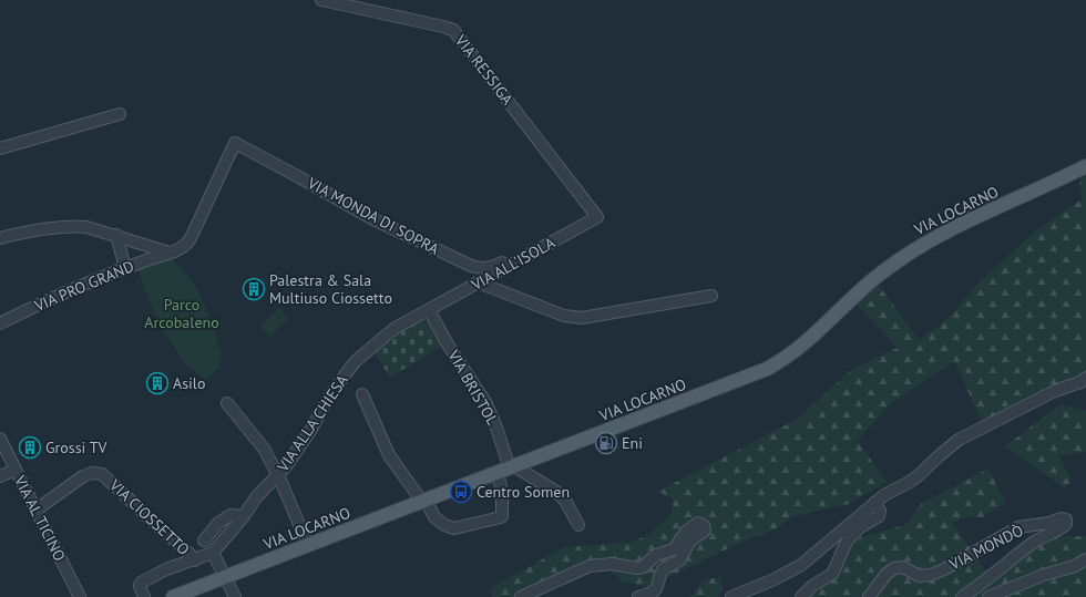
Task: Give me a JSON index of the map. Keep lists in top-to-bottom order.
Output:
{
  "streets": {
    "main road": ["VIA LOCARNO"],
    "street": [
      "VIA RESSIGA",
      "VIA MONDA DI SOPRA",
      "VIA ALL'ISOLA",
      "VIA PRO GRAND",
      "VIA BRISTOL",
      "VIA ALLA CHIESA",
      "VIA CIOSSETTO",
      "VIA AL TICINO",
      "VIA MONDÒ"
    ]
  },
  "crossings": [
    ["VIA RESSIGA", "VIA ALL'ISOLA"],
    ["VIA LOCARNO", "VIA BRISTOL"],
    ["VIA MONDA DI SOPRA", "VIA ALL'ISOLA"],
    ["VIA MONDA DI SOPRA", "VIA PRO GRAND"],
    ["VIA ALL'ISOLA", "VIA BRISTOL"],
    ["VIA ALL'ISOLA", "VIA ALLA CHIESA"],
    ["VIA BRISTOL", "VIA ALLA CHIESA"],
    ["VIA CIOSSETTO", "VIA AL TICINO"]
  ],
  "parks": ["Parco Arcobaleno"],
  "places": {
    "building": ["Palestra & Sala Multiuso Ciossetto", "Asilo", "Grossi TV"],
    "fuel station": ["Eni"],
    "bus stop": ["Centro Somen"]
  }
}
